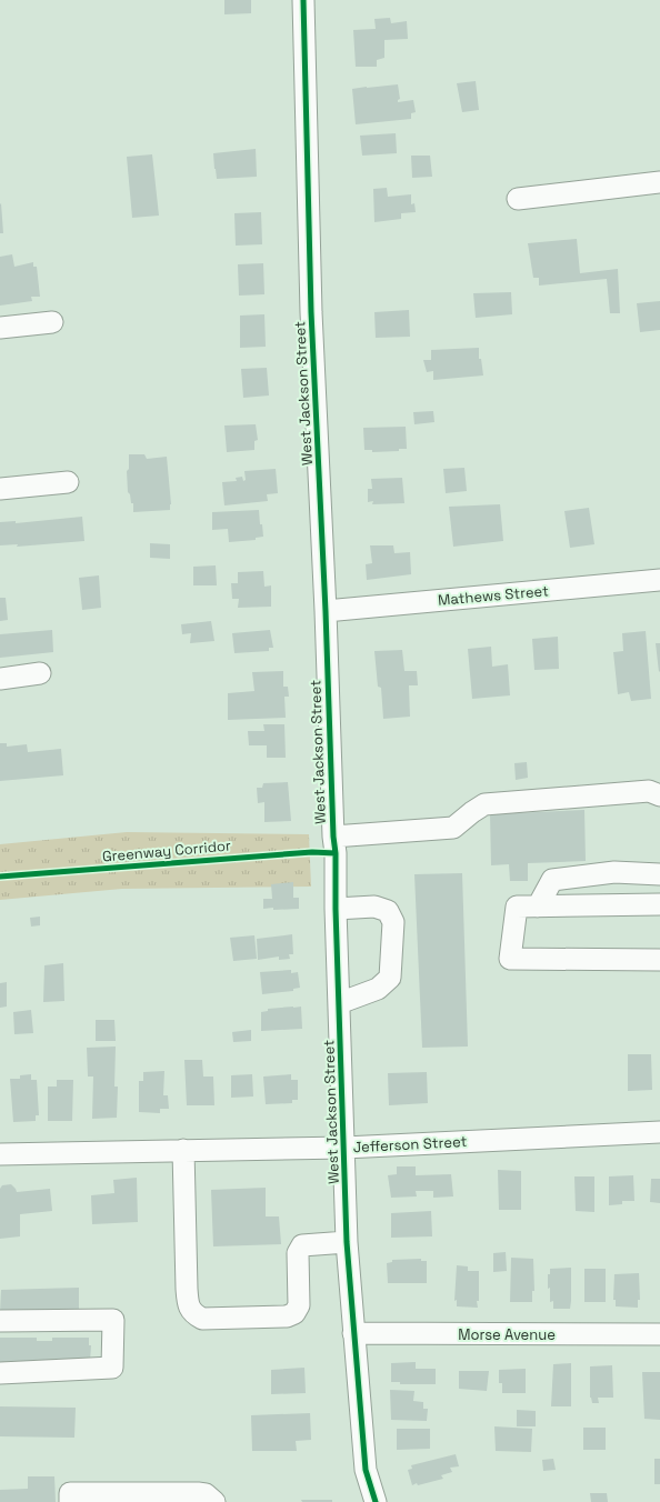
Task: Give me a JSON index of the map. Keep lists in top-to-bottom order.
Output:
{
  "streets": {
    "street": [
      "West Jackson Street",
      "Mathews Street",
      "Jefferson Street",
      "Morse Avenue"
    ],
    "cycle path": ["Greenway Corridor"]
  },
  "crossings": [
    ["West Jackson Street", "Mathews Street"],
    ["West Jackson Street", "Jefferson Street"],
    ["West Jackson Street", "Morse Avenue"]
  ]
}
